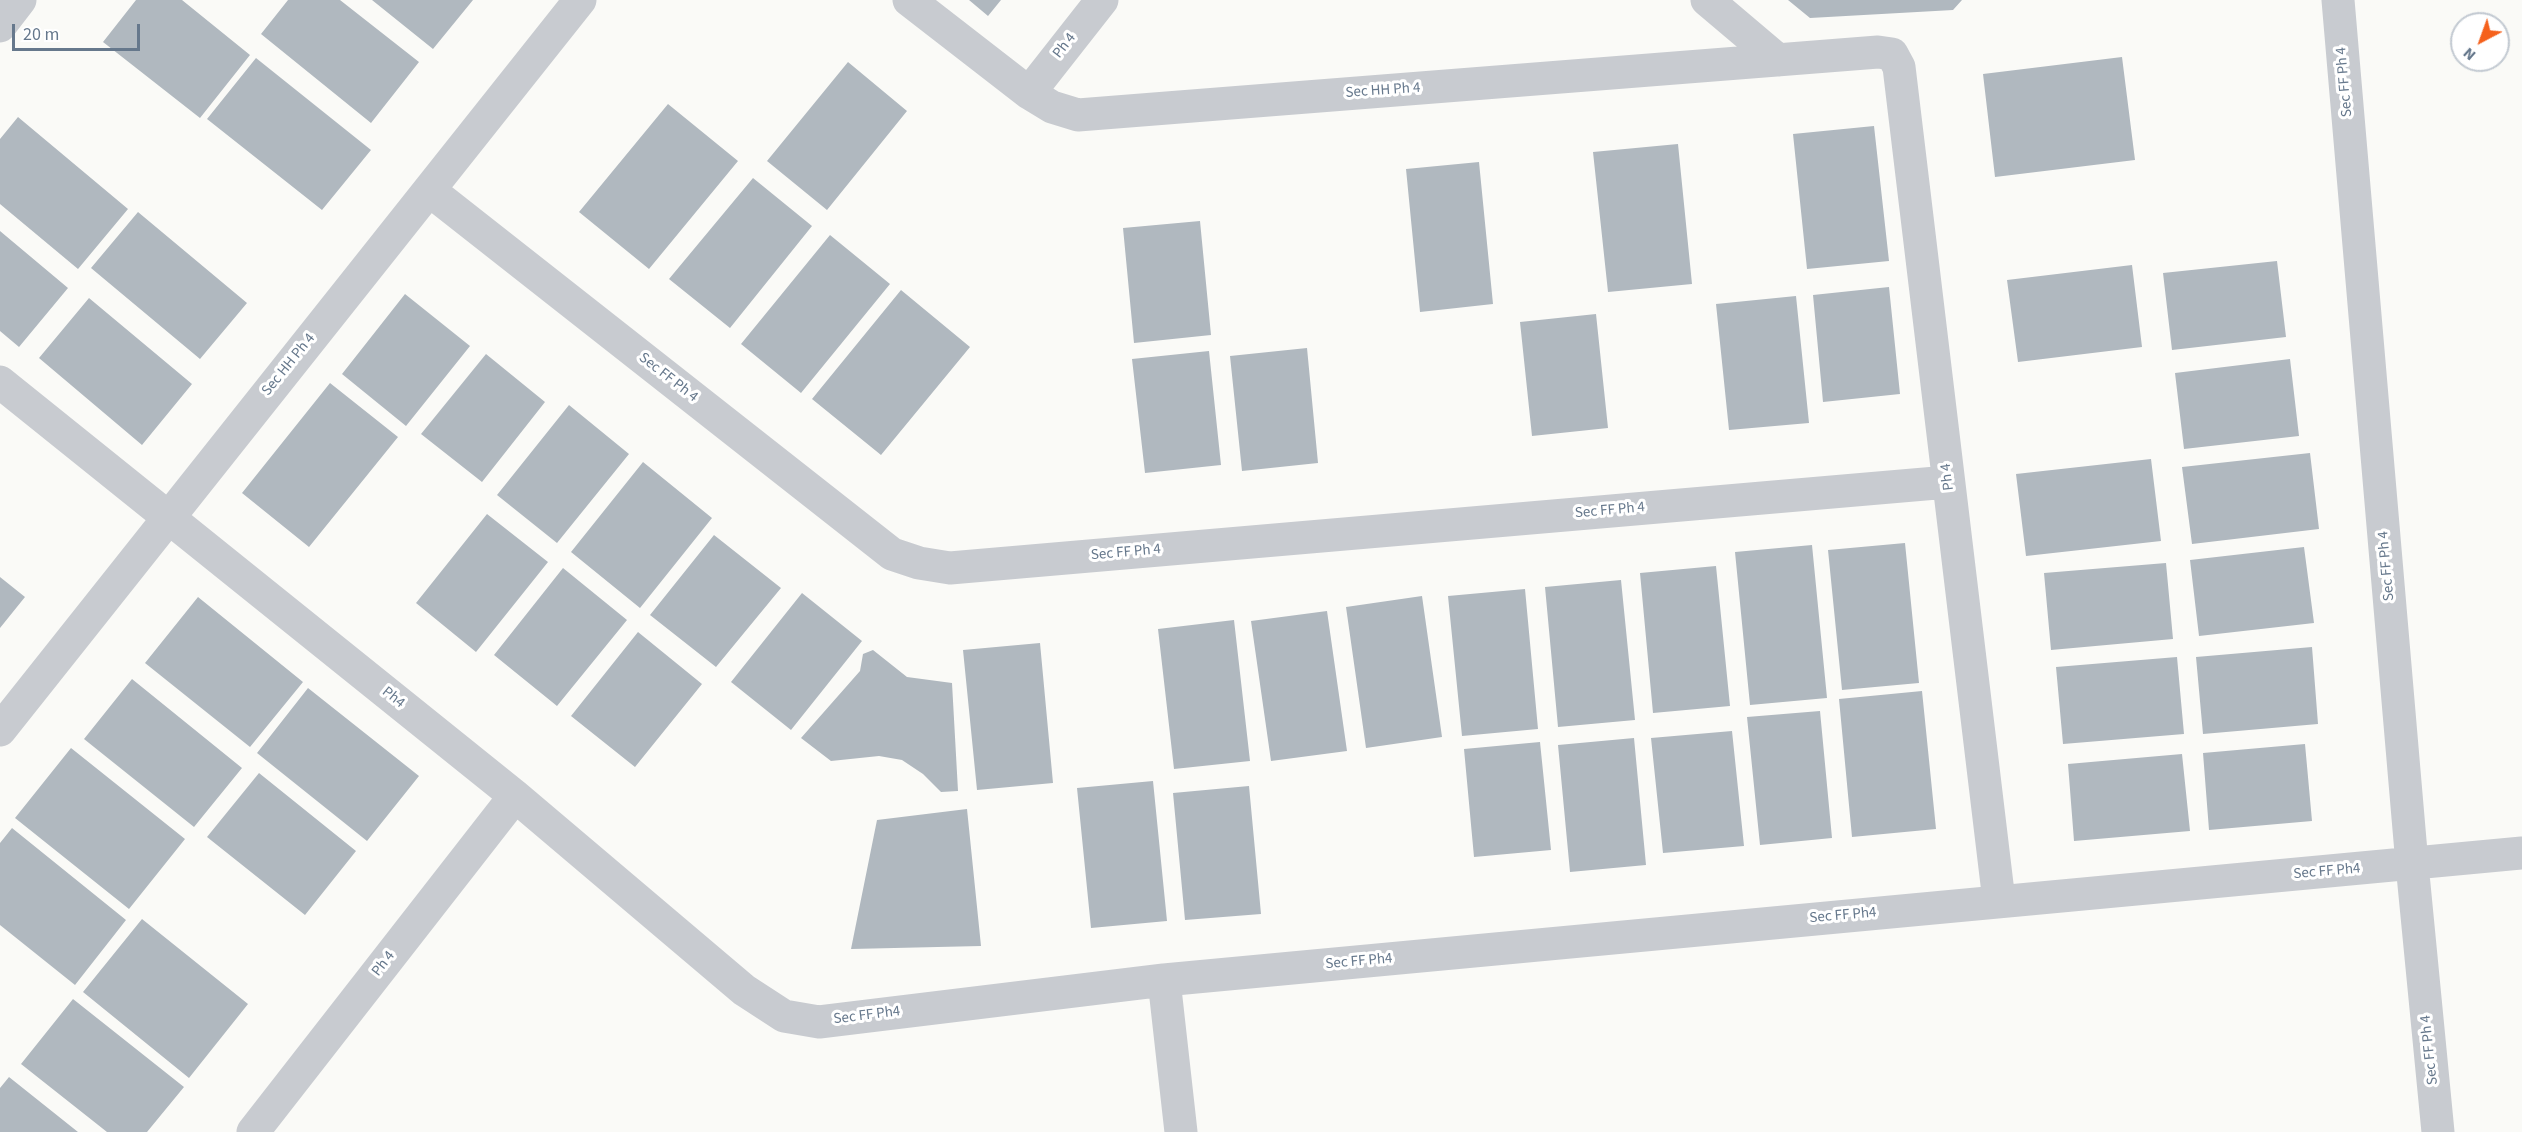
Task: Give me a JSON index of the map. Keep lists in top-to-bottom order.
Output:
{
  "streets": {
    "street": [
      "Ph 4",
      "Sec FF Ph 4",
      "Sec HH Ph 4",
      "Ph4",
      "Sec FF Ph4"
    ]
  },
  "crossings": [
    ["Ph 4", "Sec FF Ph 4"],
    ["Ph 4", "Sec HH Ph 4"],
    ["Ph 4", "Ph4"],
    ["Ph 4", "Sec FF Ph4"],
    ["Sec FF Ph 4", "Sec HH Ph 4"],
    ["Sec FF Ph 4", "Sec FF Ph4"],
    ["Sec HH Ph 4", "Ph4"],
    ["Ph4", "Sec FF Ph4"]
  ],
  "scale_bar": "20 m",
  "north": "bottom left"
}
